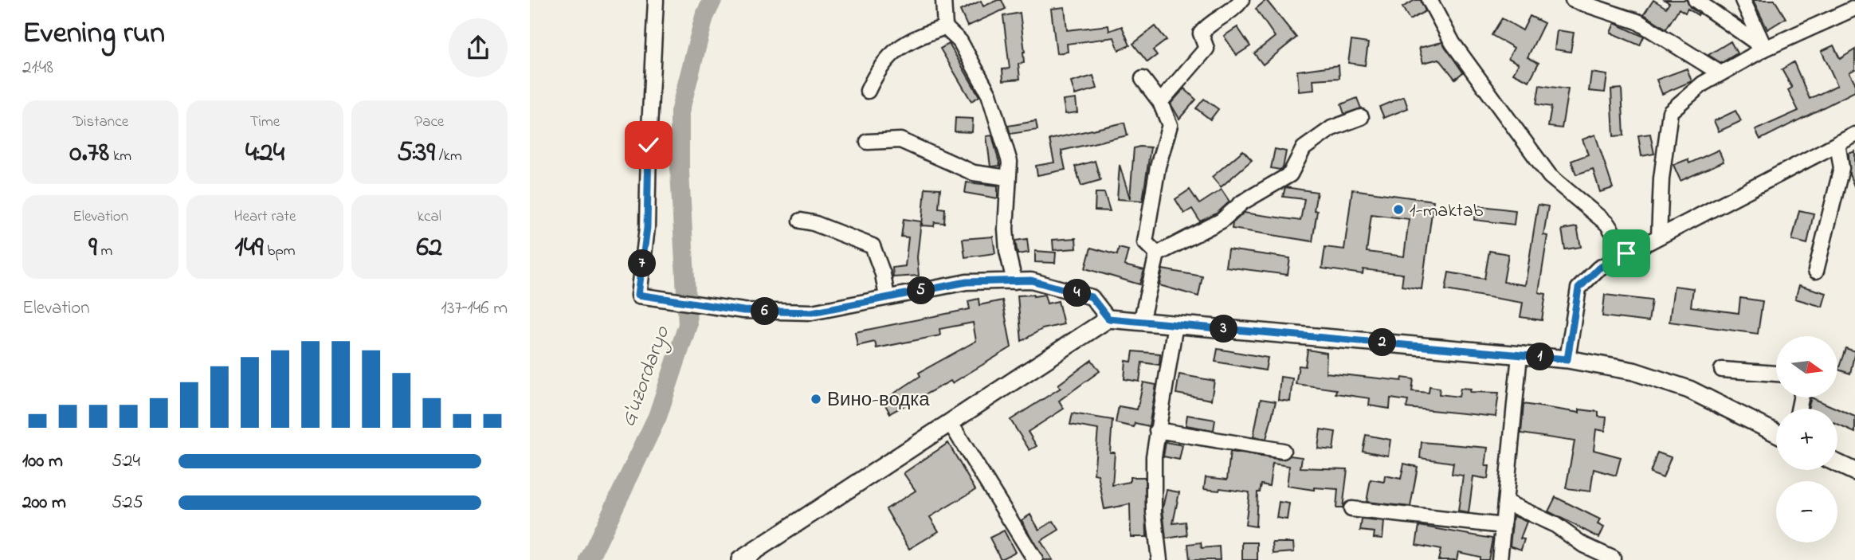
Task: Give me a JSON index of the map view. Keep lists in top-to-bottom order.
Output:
{
  "water": ["G'uzordaryo"],
  "places": ["1-maktab", "Вино-водка"],
  "north": "right",
  "page": {
    "heading": ["Evening run", "21:48"],
    "stats": [
      ["Distance", "0.78 km"],
      ["Time", "4:24"],
      ["Pace", "5:39 /km"],
      ["Elevation", "9 m"],
      ["Heart rate", "149 bpm"],
      ["kcal", "62"]
    ],
    "pins": [
      "7",
      "5",
      "4",
      "6",
      "3",
      "2",
      "1"
    ],
    "chart": ["Elevation", "137–146 m"],
    "map_buttons": ["+", "−"],
    "list": [
      {
        "name": "100 m",
        "note": "5:24"
      },
      {
        "name": "200 m",
        "note": "5:25"
      }
    ]
  }
}
